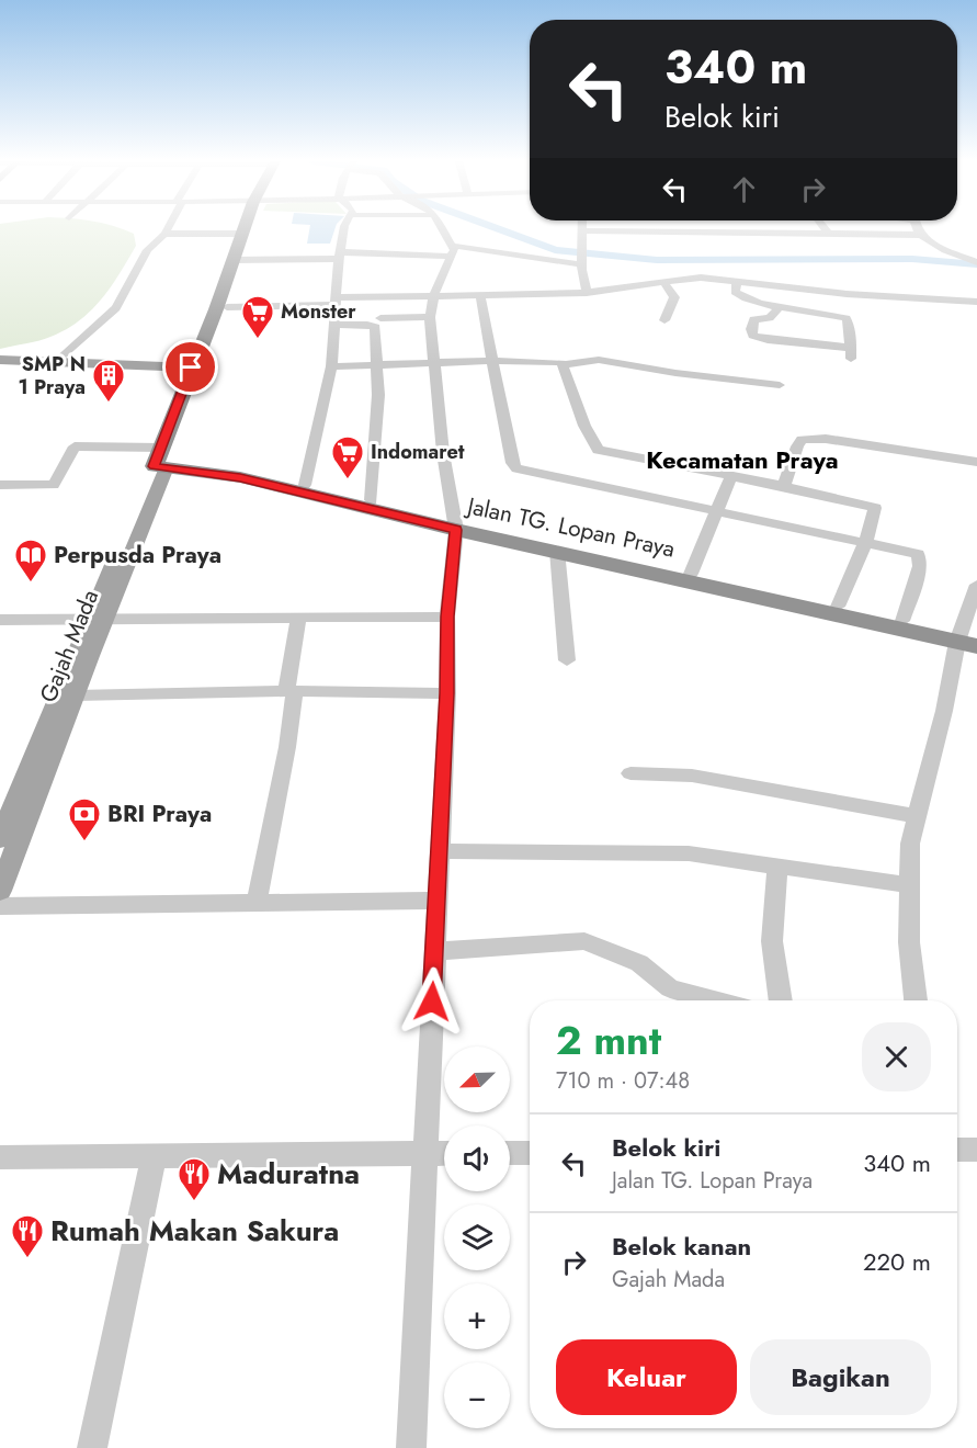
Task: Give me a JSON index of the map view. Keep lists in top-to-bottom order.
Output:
{
  "streets": {
    "highway": ["Jalan TG. Lopan Praya", "Gajah Mada"]
  },
  "crossings": [
    ["Jalan TG. Lopan Praya", "Gajah Mada"]
  ],
  "districts": ["Kecamatan Praya"],
  "places": {
    "supermarket": ["Monster", "Indomaret"],
    "building": ["SMP N 1 Praya"],
    "library": ["Perpusda Praya"],
    "bank": ["BRI Praya"],
    "restaurant": ["Maduratna", "Rumah Makan Sakura"]
  },
  "north": "bottom left",
  "page": {
    "turn": ["340 m", "Belok kiri"],
    "heading": ["2 mnt", "710 m · 07:48"],
    "map_buttons": ["+", "−"],
    "list": [
      {
        "name": "Belok kiri",
        "note": "Jalan TG. Lopan Praya",
        "value": "340 m"
      },
      {
        "name": "Belok kanan",
        "note": "Gajah Mada",
        "value": "220 m"
      }
    ],
    "buttons": ["Keluar", "Bagikan"]
  }
}
